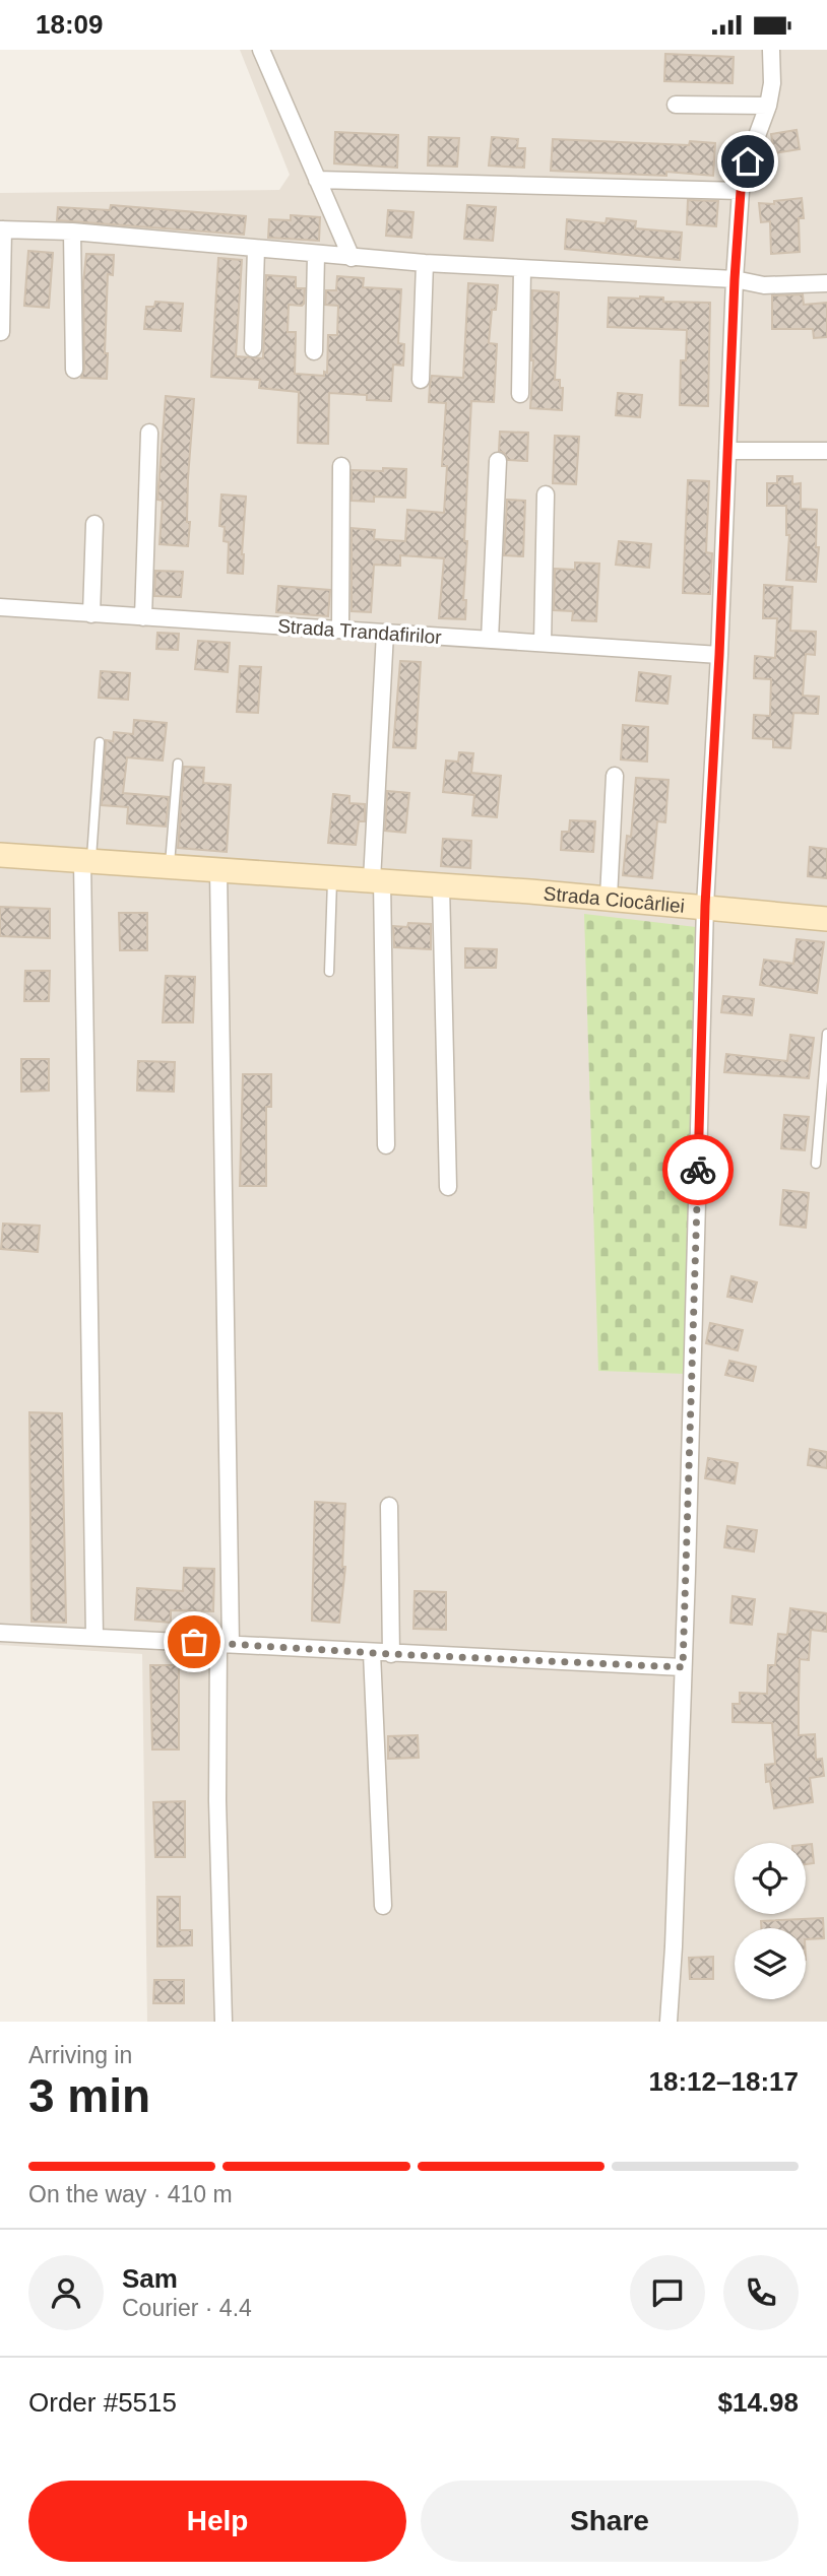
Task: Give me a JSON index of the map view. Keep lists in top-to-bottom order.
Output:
{
  "streets": {
    "street": ["Strada Trandafirilor", "Strada Ciocârliei"]
  },
  "page": {
    "status": "18:09",
    "heading": ["3 min", "Arriving in", "18:12–18:17"],
    "panel": [
      "Sam",
      "Courier · 4.4",
      "Order #5515",
      "$14.98"
    ],
    "bar": "On the way · 410 m",
    "buttons": ["Help", "Share"]
  }
}
